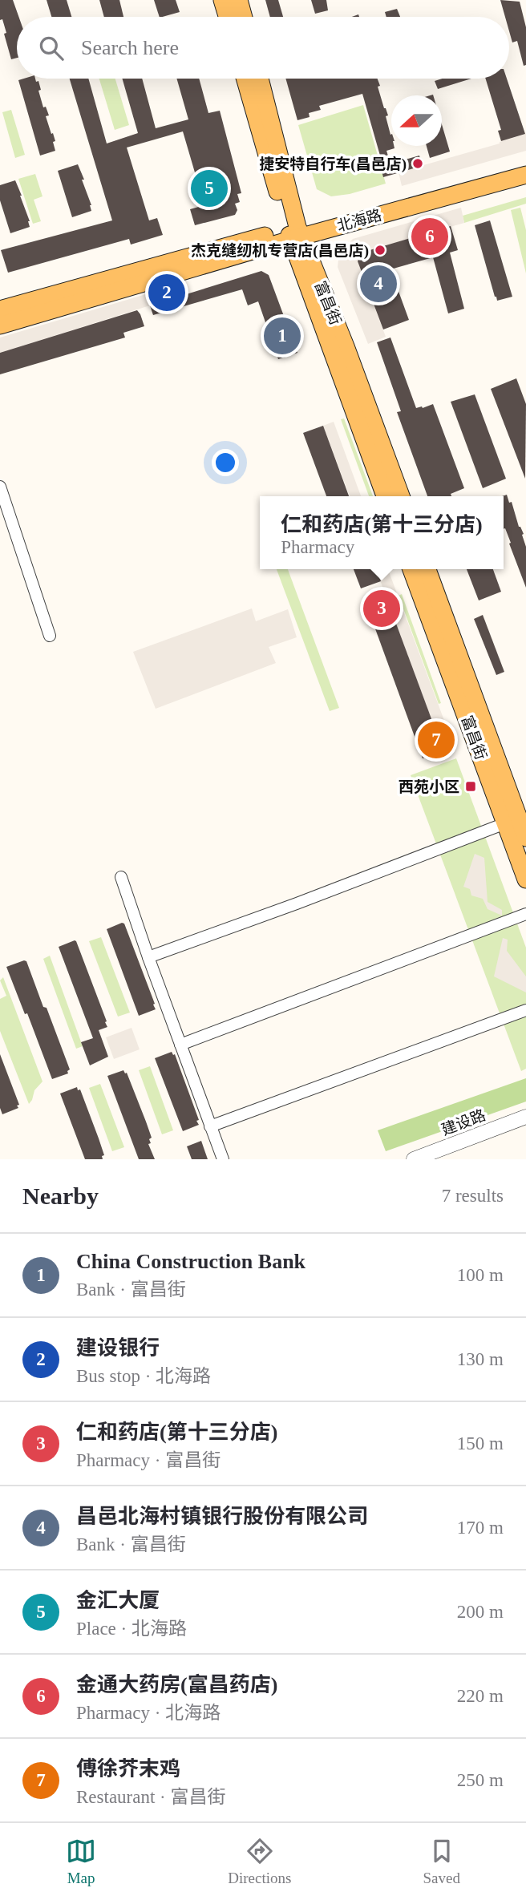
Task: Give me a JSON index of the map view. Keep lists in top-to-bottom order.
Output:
{
  "streets": {
    "main road": ["北海路", "富昌街"],
    "street": ["建设路"]
  },
  "crossings": [
    ["北海路", "富昌街"]
  ],
  "places": {
    "other": ["捷安特自行车(昌邑店)", "杰克缝纫机专营店(昌邑店)"],
    "transit": ["西苑小区"]
  },
  "north": "left",
  "page": {
    "search": "Search here",
    "pins": [
      "5",
      "6",
      "4",
      "2",
      "1",
      "3",
      "7"
    ],
    "popup": ["仁和药店(第十三分店)", "Pharmacy"],
    "heading": ["Nearby", "7 results"],
    "list": [
      {
        "mark": "1",
        "name": "China Construction Bank",
        "note": "Bank · 富昌街",
        "value": "100 m"
      },
      {
        "mark": "2",
        "name": "建设银行",
        "note": "Bus stop · 北海路",
        "value": "130 m"
      },
      {
        "mark": "3",
        "name": "仁和药店(第十三分店)",
        "note": "Pharmacy · 富昌街",
        "value": "150 m"
      },
      {
        "mark": "4",
        "name": "昌邑北海村镇银行股份有限公司",
        "note": "Bank · 富昌街",
        "value": "170 m"
      },
      {
        "mark": "5",
        "name": "金汇大厦",
        "note": "Place · 北海路",
        "value": "200 m"
      },
      {
        "mark": "6",
        "name": "金通大药房(富昌药店)",
        "note": "Pharmacy · 北海路",
        "value": "220 m"
      },
      {
        "mark": "7",
        "name": "傅徐芥末鸡",
        "note": "Restaurant · 富昌街",
        "value": "250 m"
      }
    ],
    "nav": ["Map", "Directions", "Saved"]
  }
}
